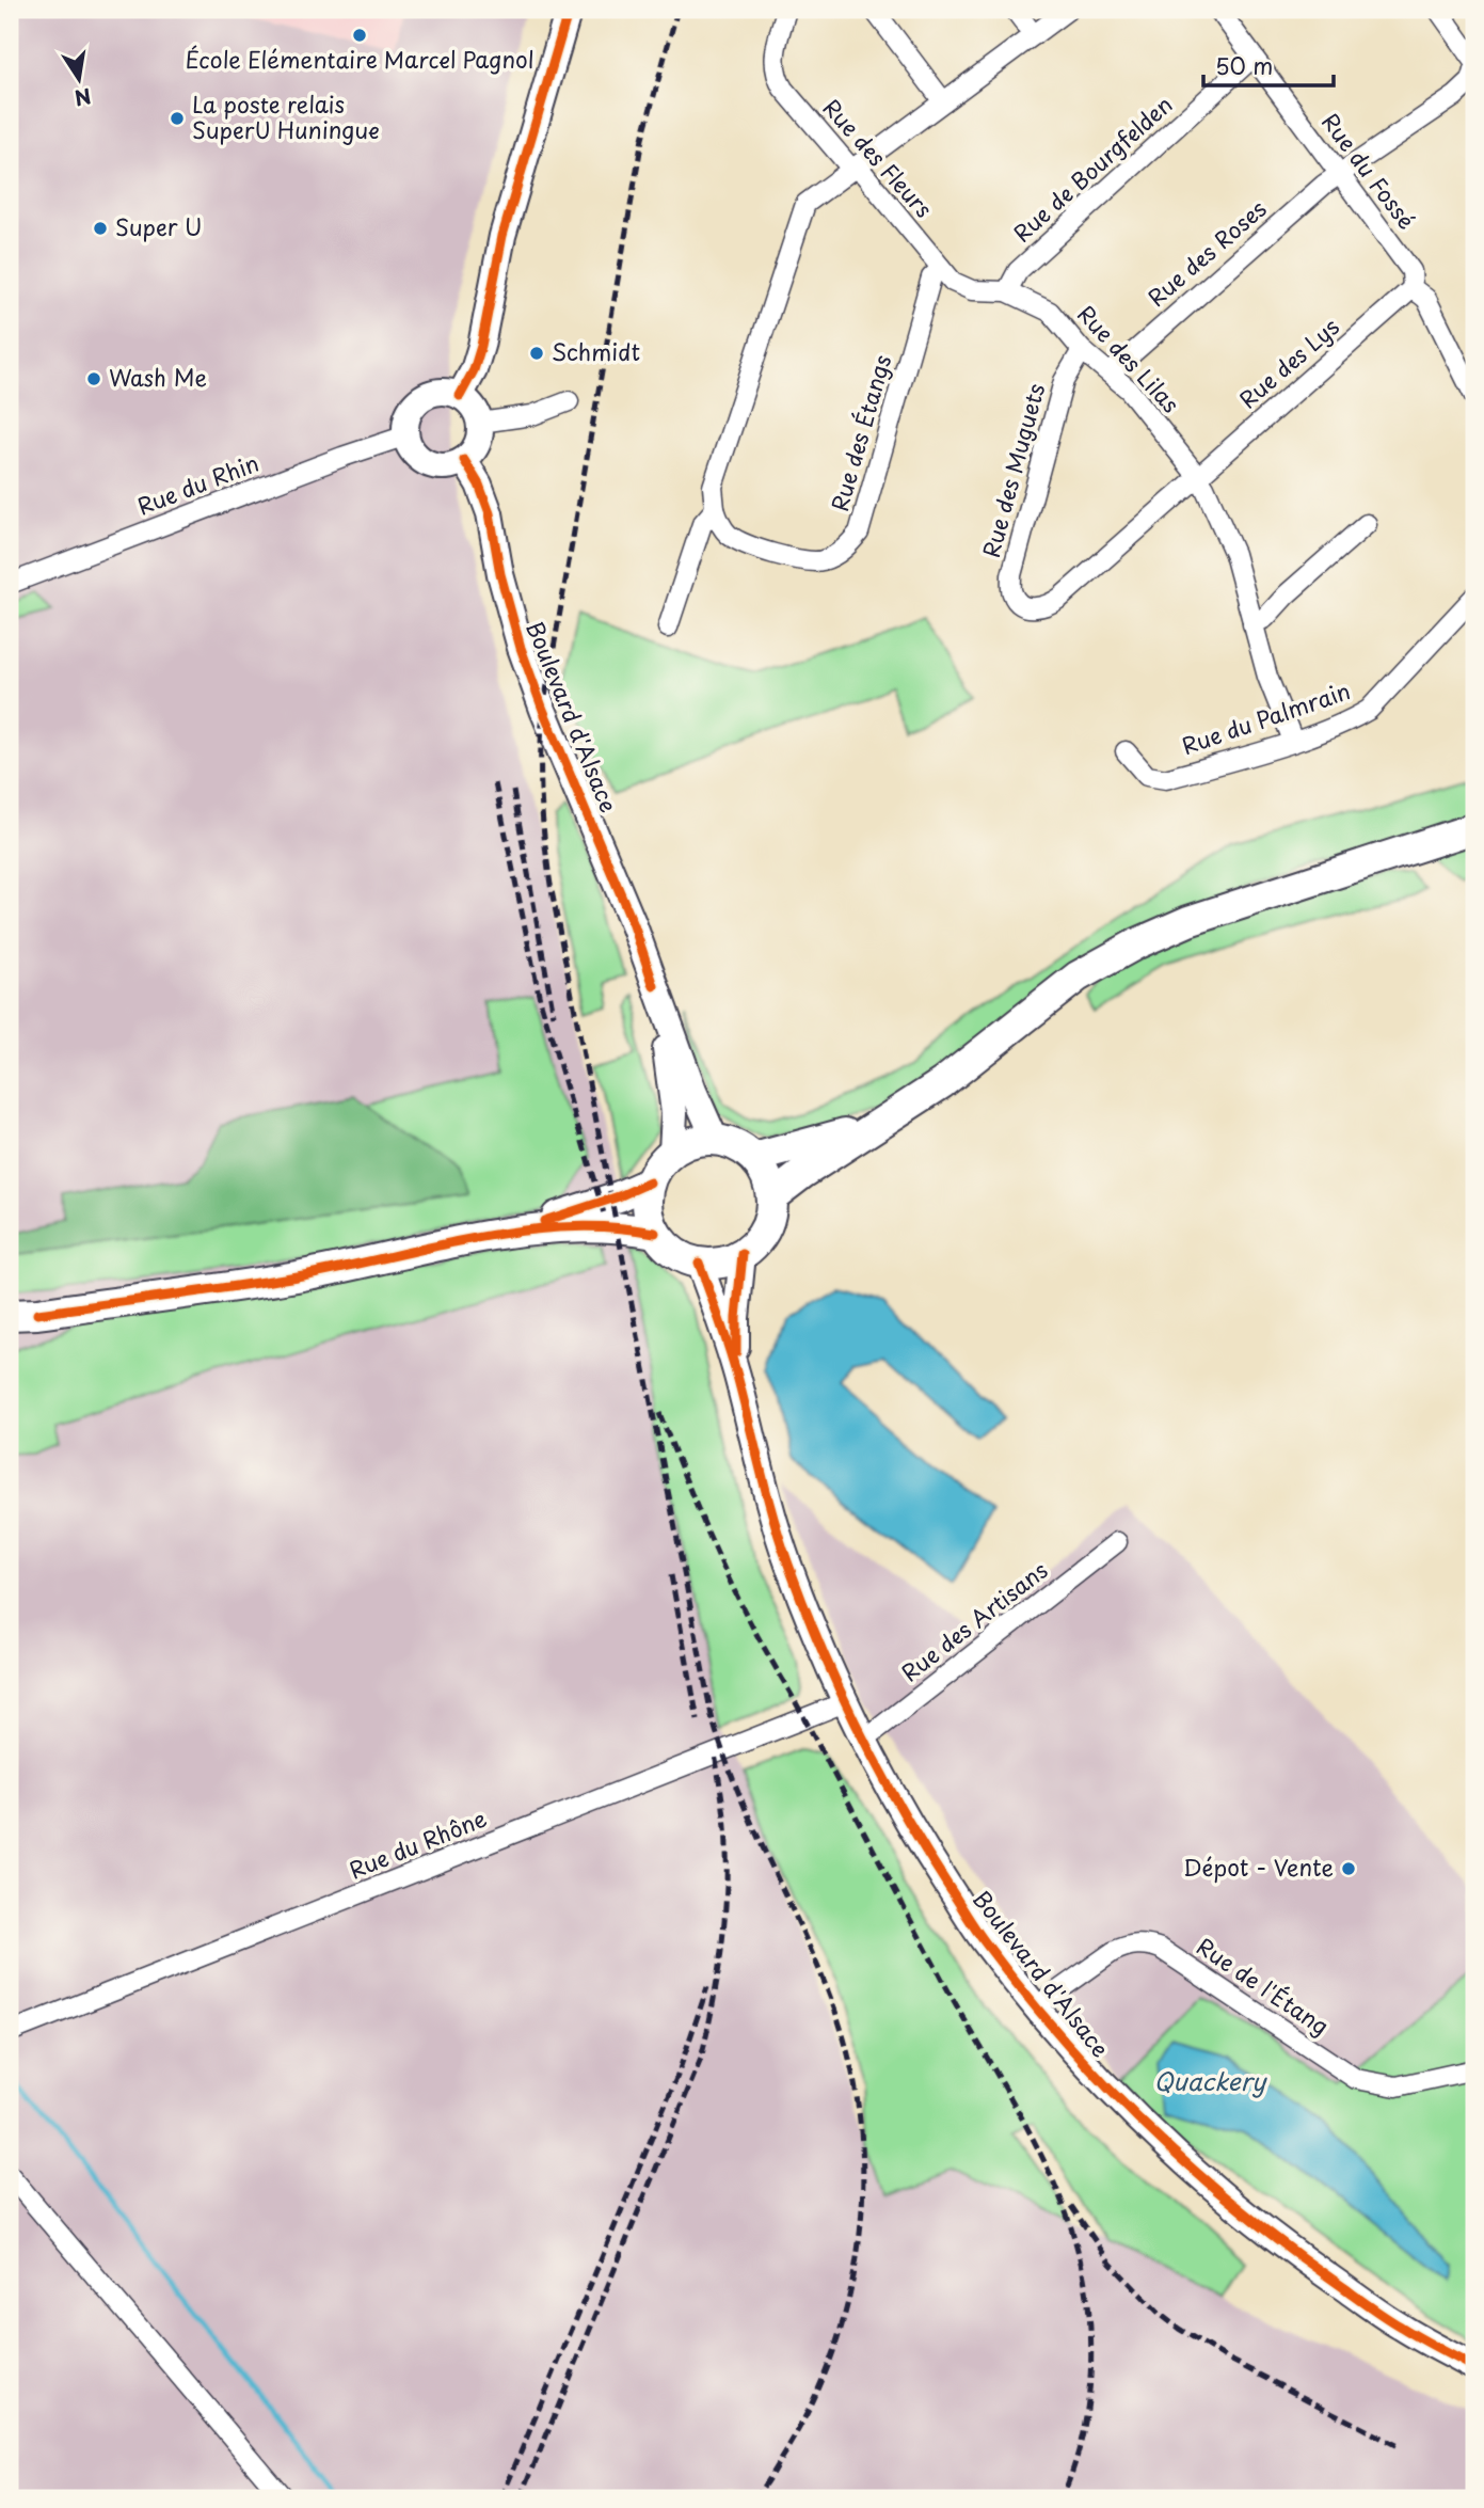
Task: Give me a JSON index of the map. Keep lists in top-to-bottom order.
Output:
{
  "streets": {
    "main road": ["Boulevard d'Alsace"],
    "street": [
      "Rue des Fleurs",
      "Rue de Bourgfelden",
      "Rue du Fossé",
      "Rue des Roses",
      "Rue des Lilas",
      "Rue des Lys",
      "Rue des Étangs",
      "Rue des Muguets",
      "Rue du Rhin",
      "Rue du Palmrain",
      "Rue des Artisans",
      "Rue du Rhône",
      "Rue de l'Étang"
    ]
  },
  "crossings": [
    ["Rue des Fleurs", "Rue de Bourgfelden"],
    ["Rue des Fleurs", "Rue des Lilas"],
    ["Rue des Fleurs", "Rue des Étangs"],
    ["Rue de Bourgfelden", "Rue du Fossé"],
    ["Rue de Bourgfelden", "Rue des Lilas"],
    ["Rue du Fossé", "Rue des Roses"],
    ["Rue du Fossé", "Rue des Lys"],
    ["Rue des Roses", "Rue des Lilas"],
    ["Rue des Lilas", "Rue des Lys"],
    ["Rue des Lilas", "Rue des Muguets"],
    ["Rue des Lilas", "Rue du Palmrain"],
    ["Rue des Lys", "Rue des Muguets"],
    ["Rue du Rhin", "Boulevard d'Alsace"],
    ["Boulevard d'Alsace", "Rue des Artisans"],
    ["Boulevard d'Alsace", "Rue du Rhône"],
    ["Boulevard d'Alsace", "Rue de l'Étang"]
  ],
  "water": ["Quackery"],
  "places": [
    "École Elémentaire Marcel Pagnol",
    "La poste relais SuperU Huningue",
    "Super U",
    "Schmidt",
    "Wash Me",
    "Dépot - Vente"
  ],
  "scale_bar": "50 m",
  "north": "bottom"
}
